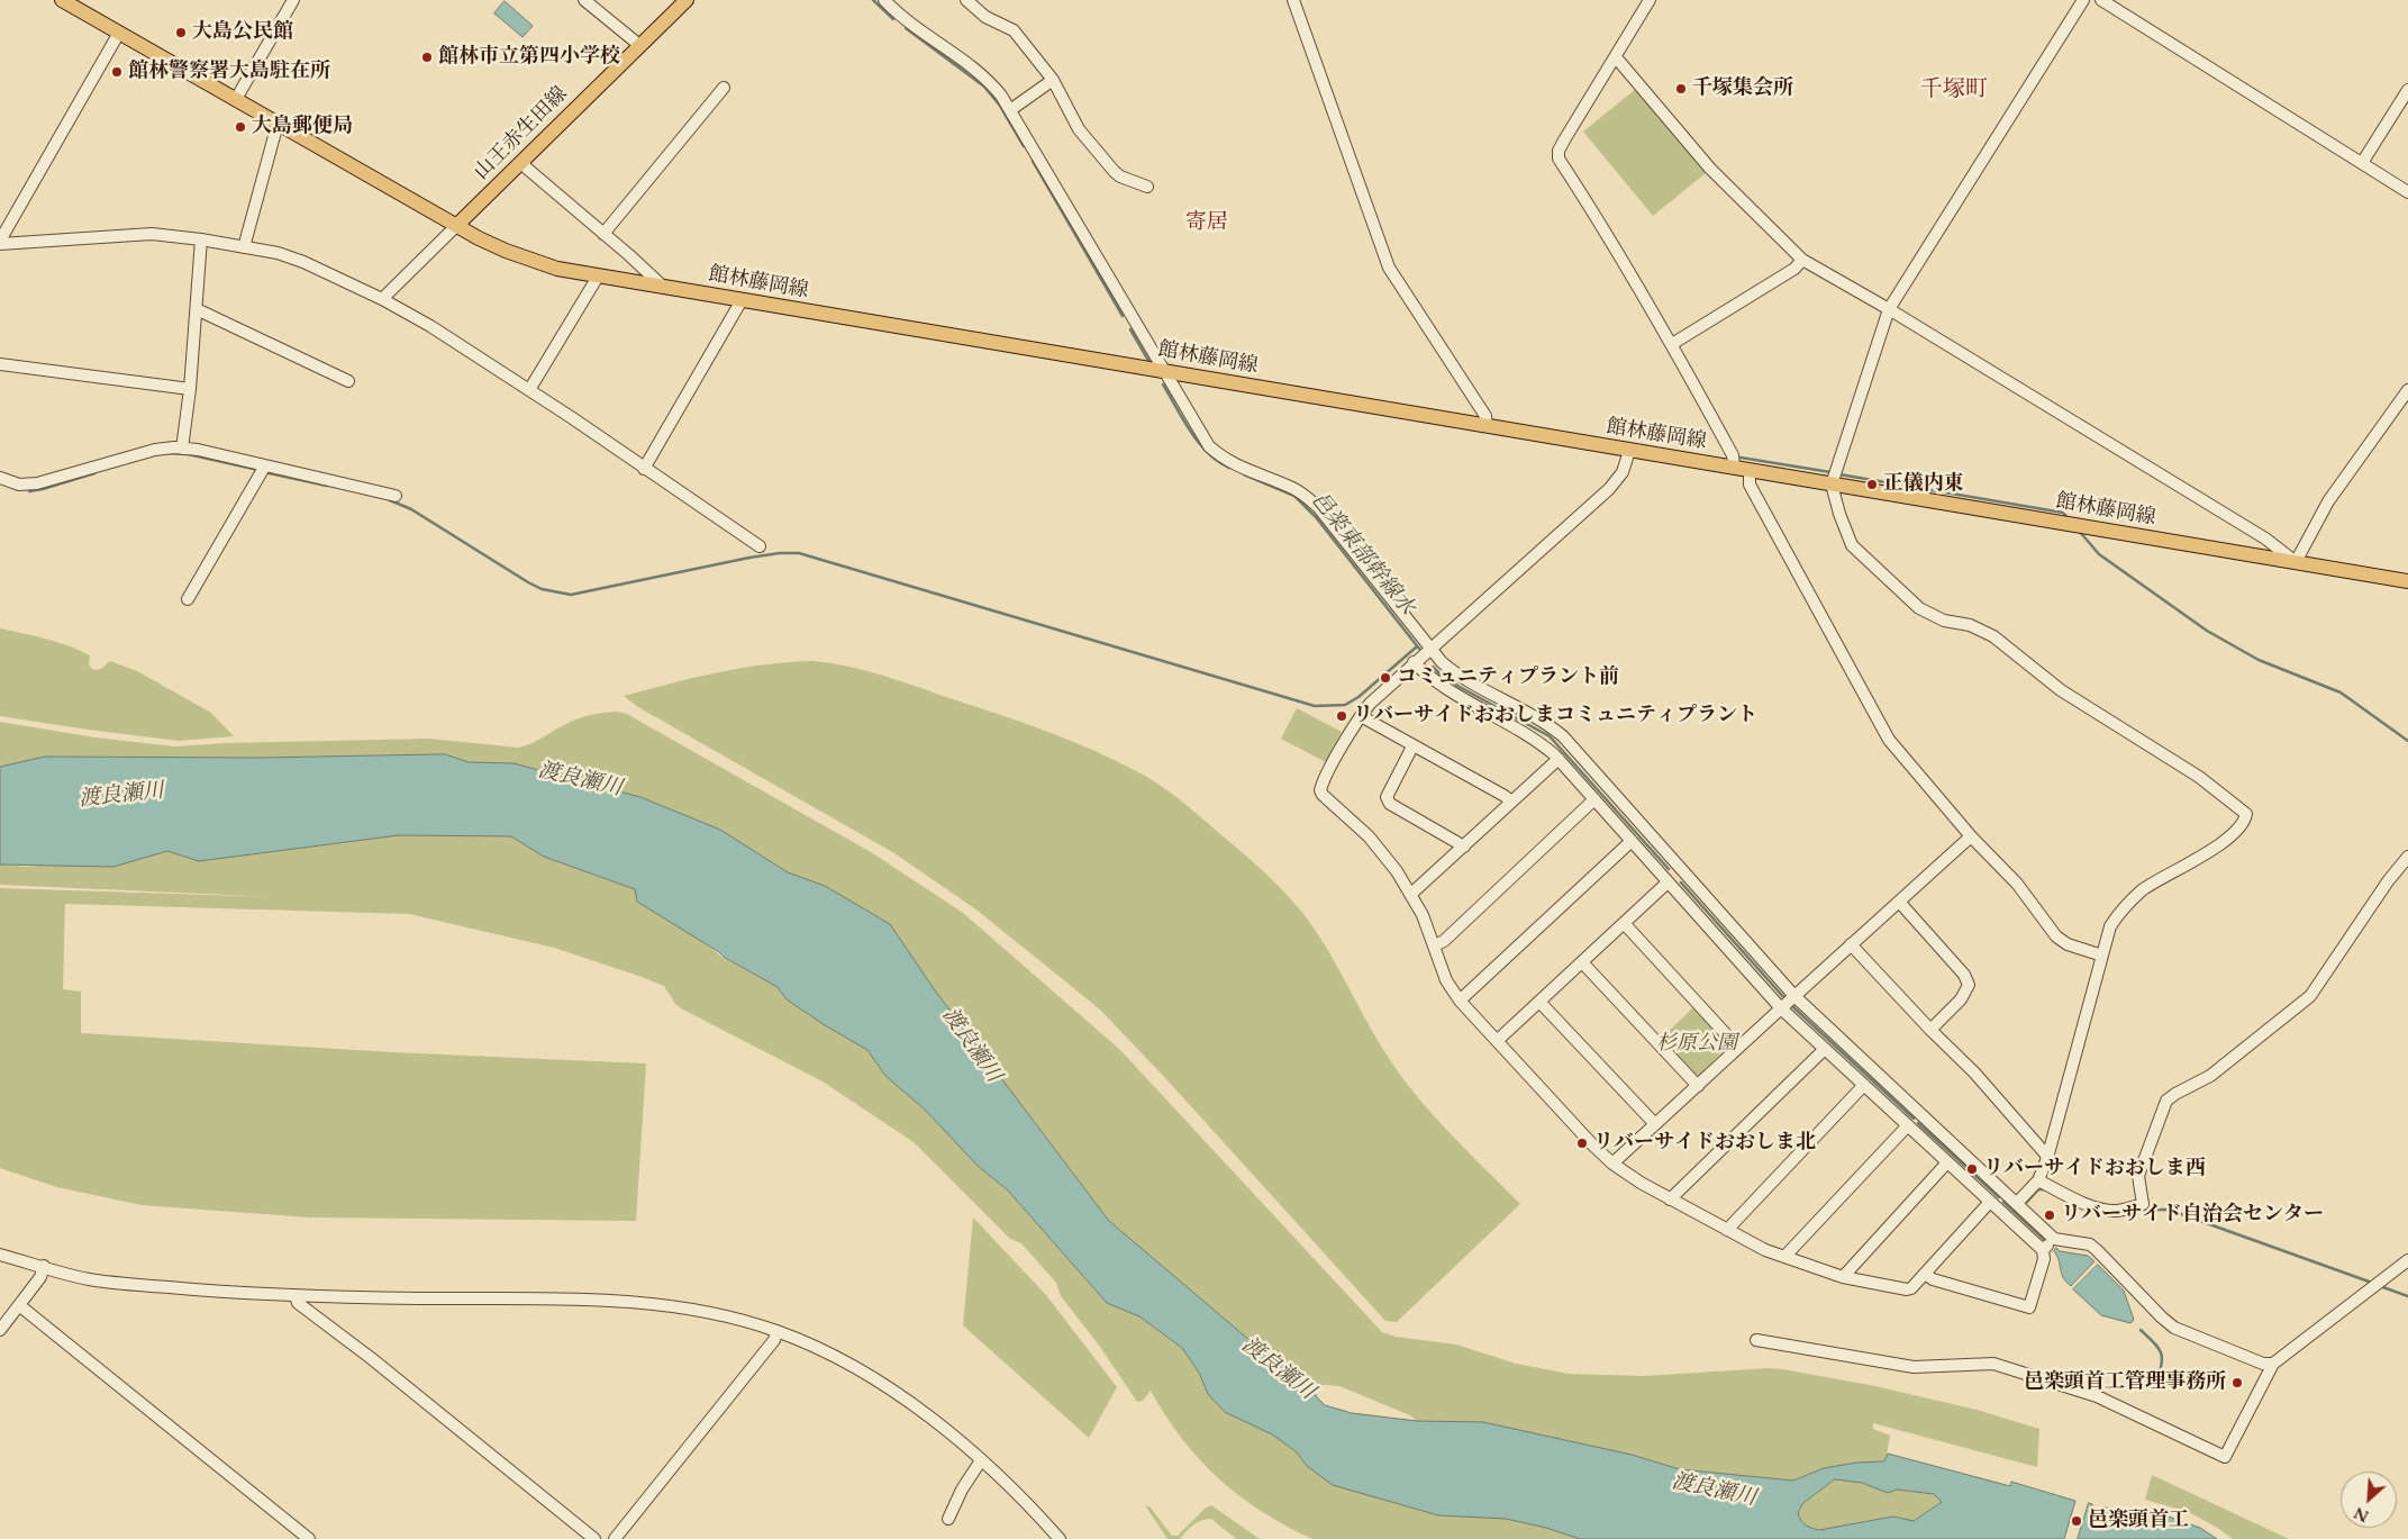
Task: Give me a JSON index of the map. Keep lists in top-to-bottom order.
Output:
{
  "streets": {
    "main road": ["山王赤生田線", "館林藤岡線"]
  },
  "crossings": [
    ["山王赤生田線", "館林藤岡線"]
  ],
  "districts": ["千塚町", "寄居"],
  "water": ["邑楽東部幹線水", "渡良瀬川"],
  "parks": ["杉原公園"],
  "places": [
    "大島公民館",
    "館林市立第四小学校",
    "館林警察署大島駐在所",
    "千塚集会所",
    "大島郵便局",
    "正儀内東",
    "コミュニティプラント前",
    "リバーサイドおおしまコミュニティプラント",
    "リバーサイドおおしま北",
    "リバーサイドおおしま西",
    "リバーサイド自治会センター",
    "邑楽頭首工管理事務所",
    "邑楽頭首工"
  ],
  "north": "bottom left"
}
